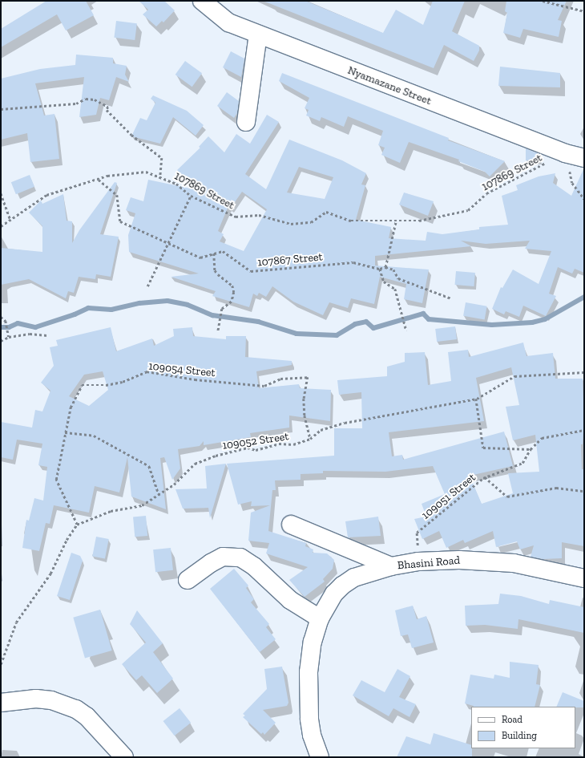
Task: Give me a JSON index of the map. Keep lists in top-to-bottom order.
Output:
{
  "streets": {
    "street": ["Nyamazane Street", "Bhasini Road"],
    "path": [
      "107869 Street",
      "107867 Street",
      "109054 Street",
      "109052 Street",
      "109051 Street"
    ]
  },
  "crossings": [
    ["Nyamazane Street", "107869 Street"],
    ["107869 Street", "107867 Street"],
    ["109054 Street", "109052 Street"],
    ["109051 Street", "Bhasini Road"]
  ],
  "legend": ["Road", "Building"]
}
